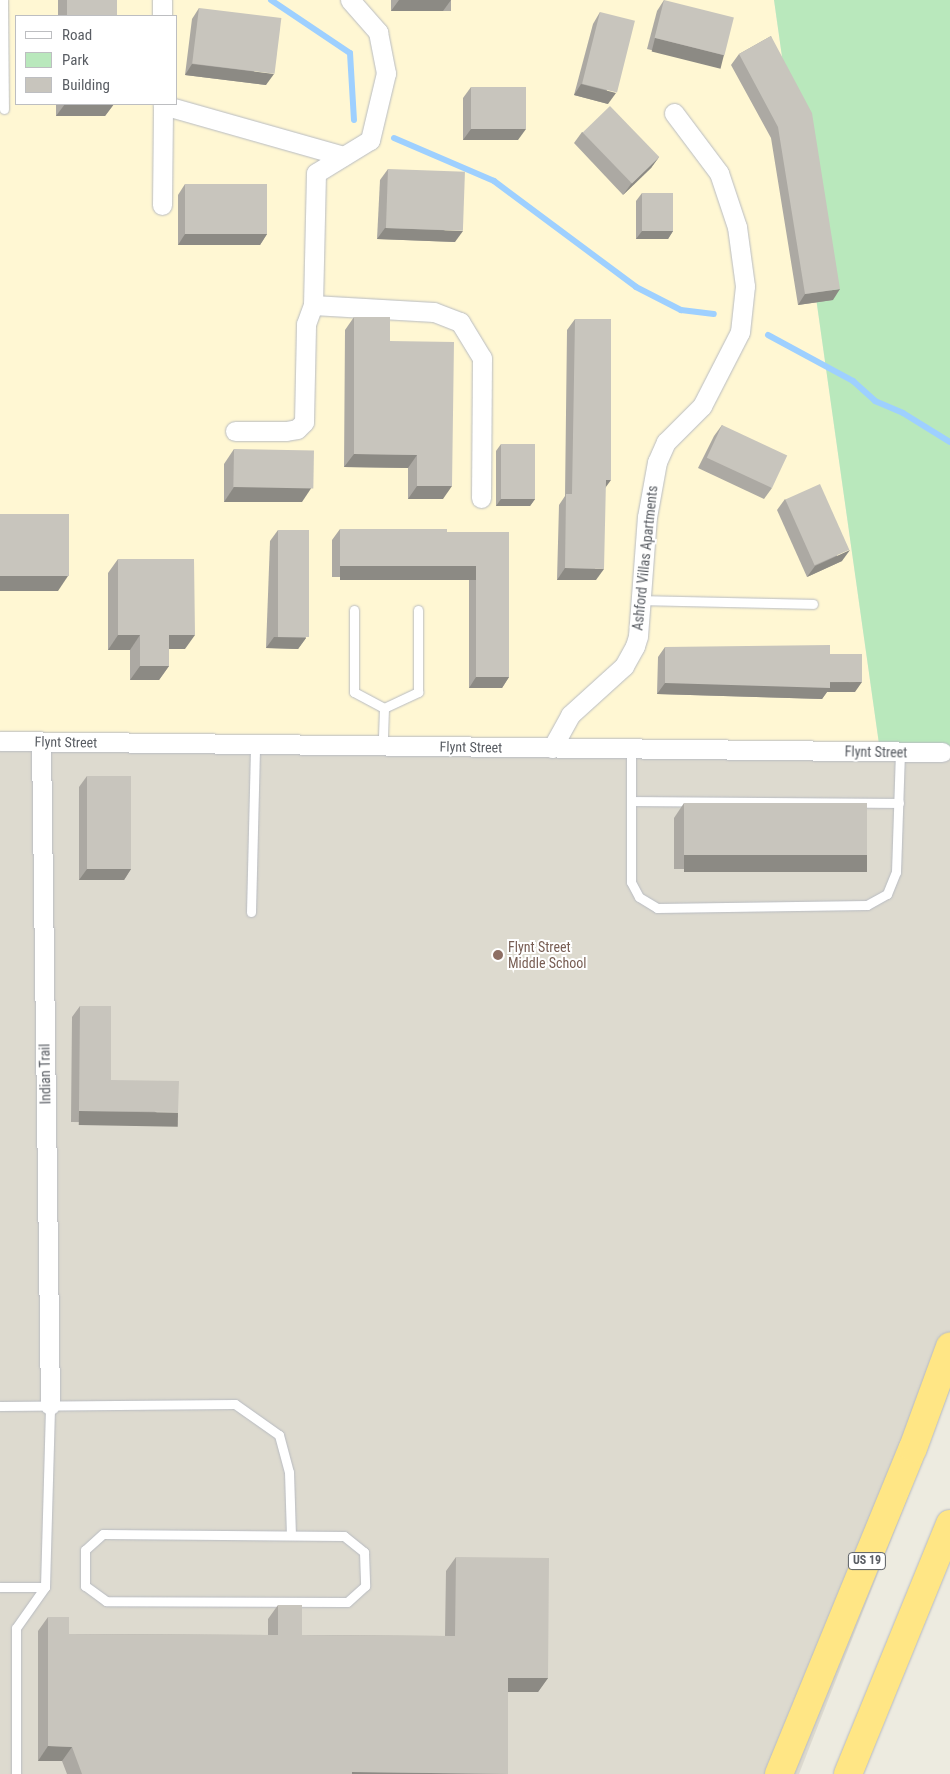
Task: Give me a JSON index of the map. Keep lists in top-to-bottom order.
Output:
{
  "streets": {
    "highway": ["US 19"],
    "street": ["Ashford Villas Apartments", "Flynt Street", "Indian Trail"]
  },
  "crossings": [
    ["Ashford Villas Apartments", "Flynt Street"],
    ["Flynt Street", "Indian Trail"]
  ],
  "places": ["Flynt Street Middle School"],
  "legend": ["Road", "Park", "Building"]
}
